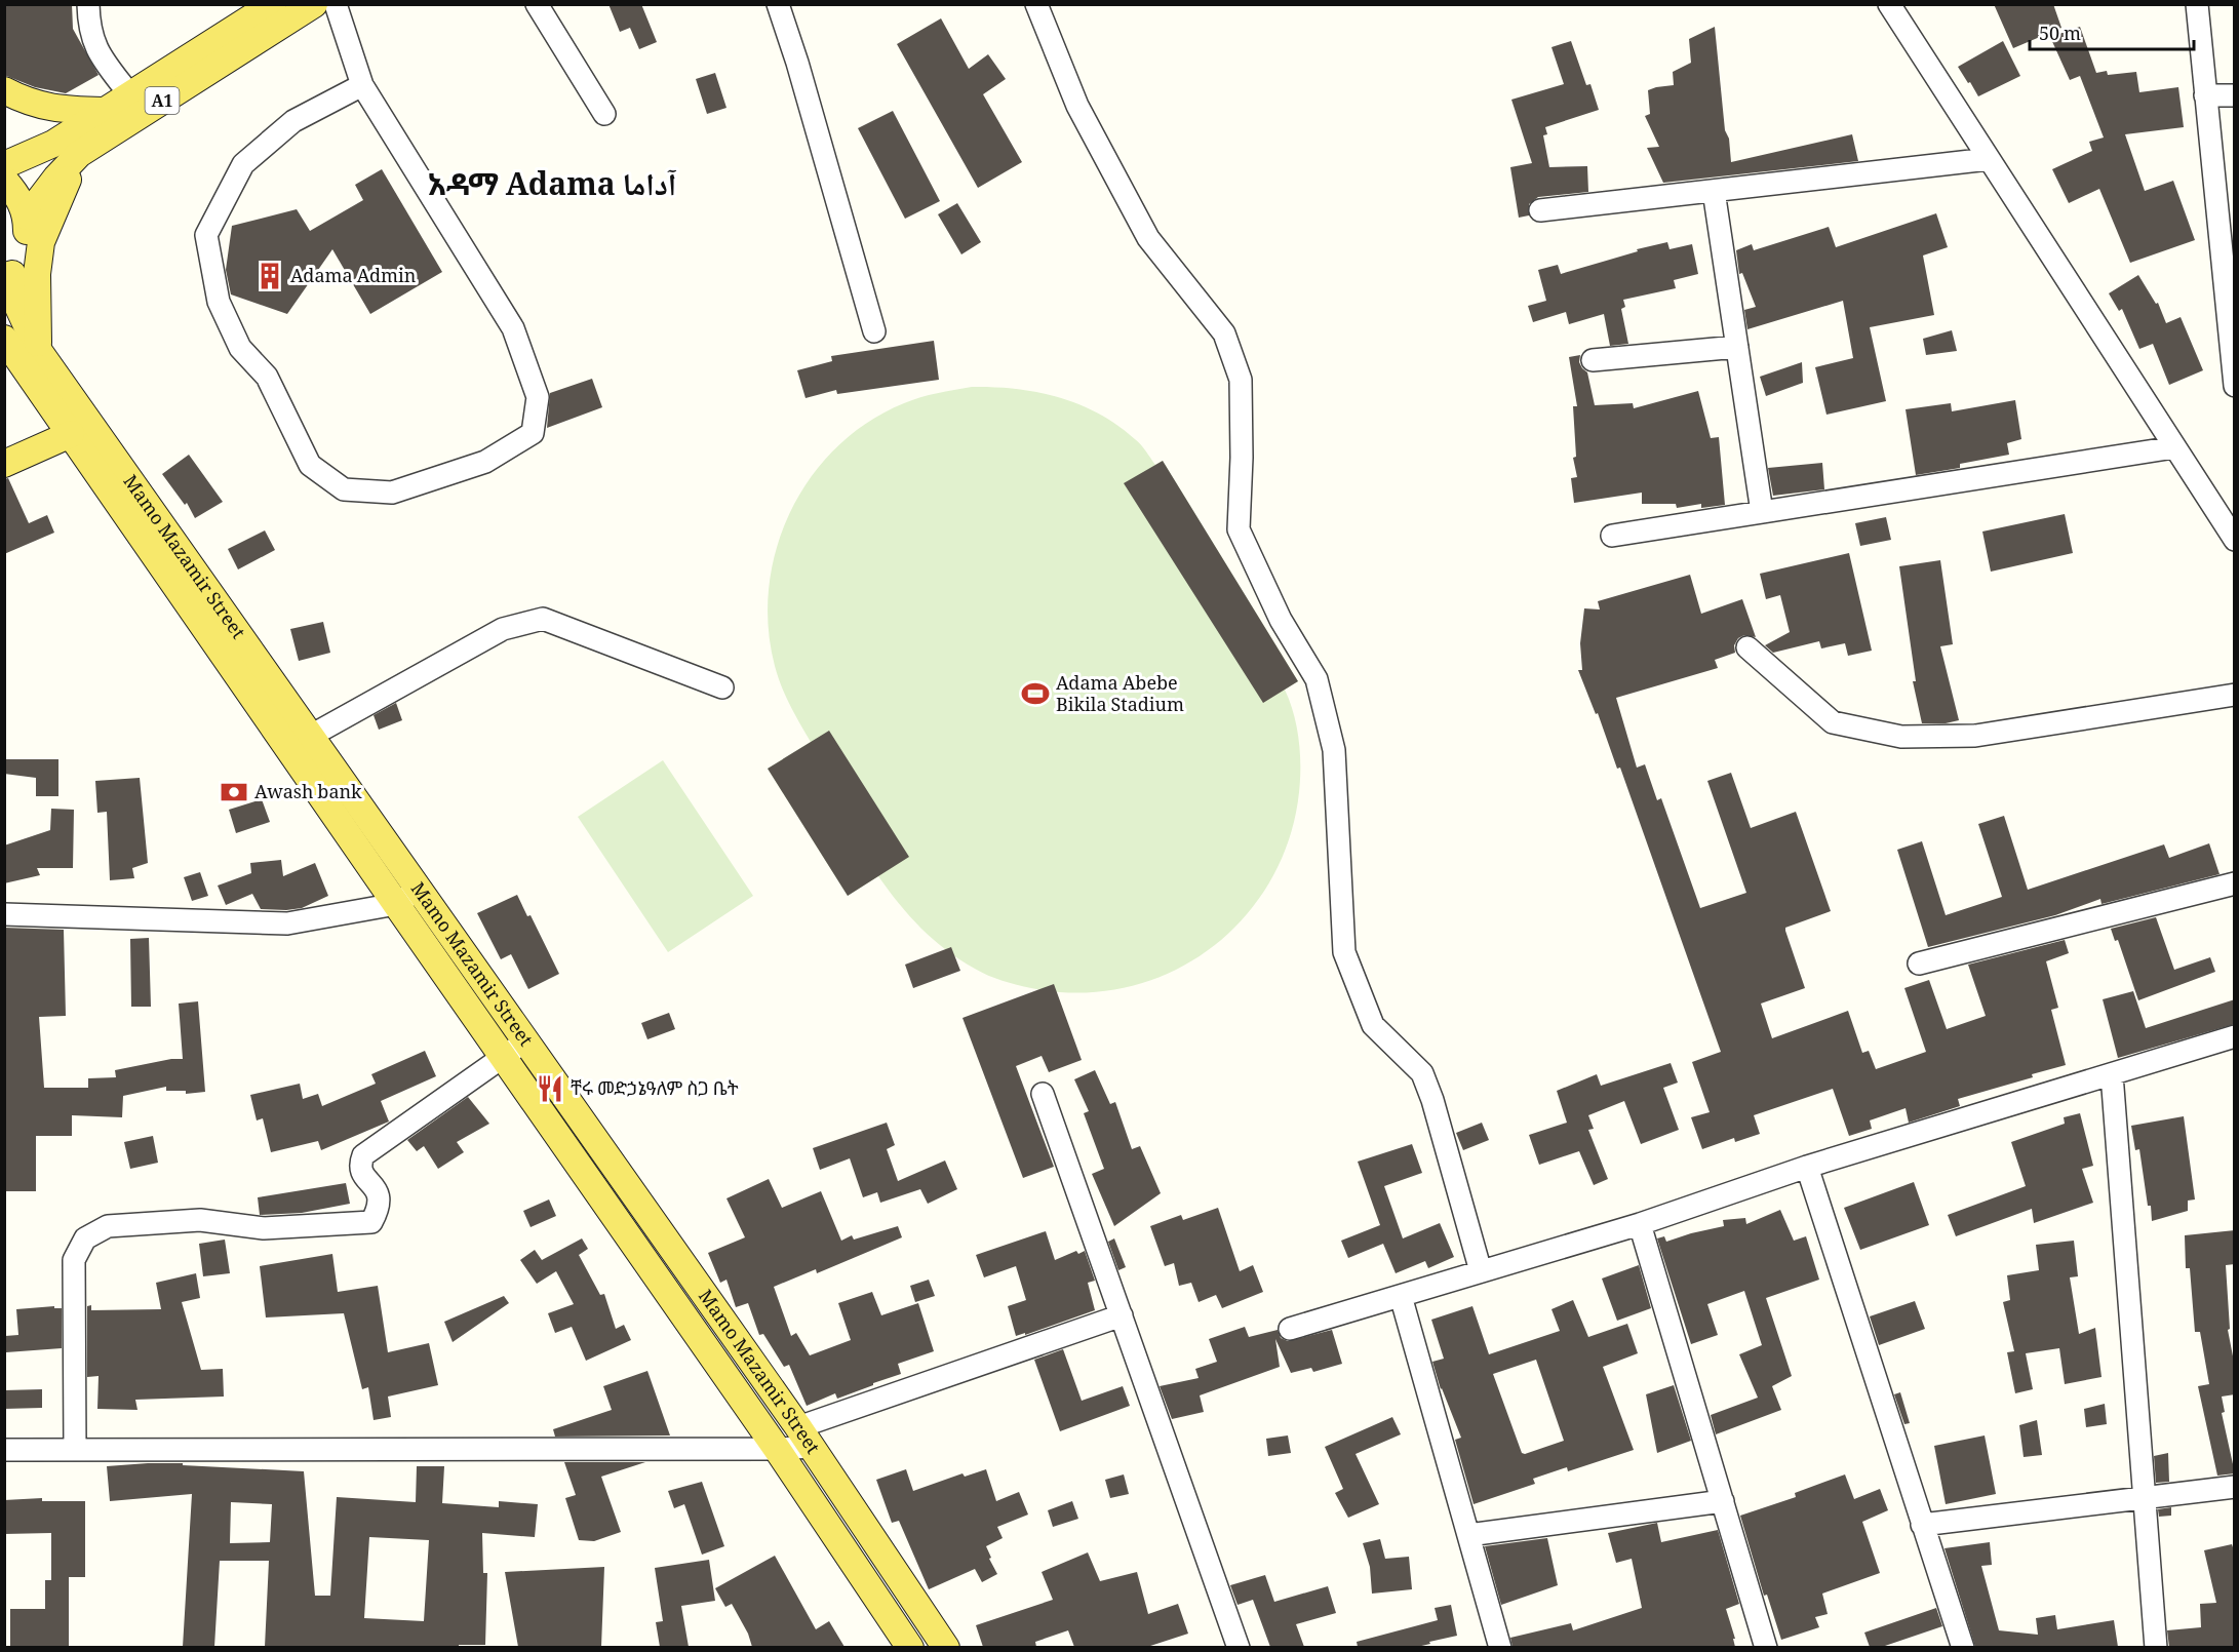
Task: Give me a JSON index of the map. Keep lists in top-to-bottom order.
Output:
{
  "streets": {
    "main road": ["A1", "Mamo Mazamir Street"]
  },
  "districts": ["አዳማ Adama آداما"],
  "places": {
    "building": ["Adama Admin"],
    "sports": ["Adama Abebe Bikila Stadium"],
    "bank": ["Awash bank"],
    "restaurant": ["ቸሩ መድኃኔዓለም ስጋ ቤት"]
  },
  "scale_bar": "50 m"
}
